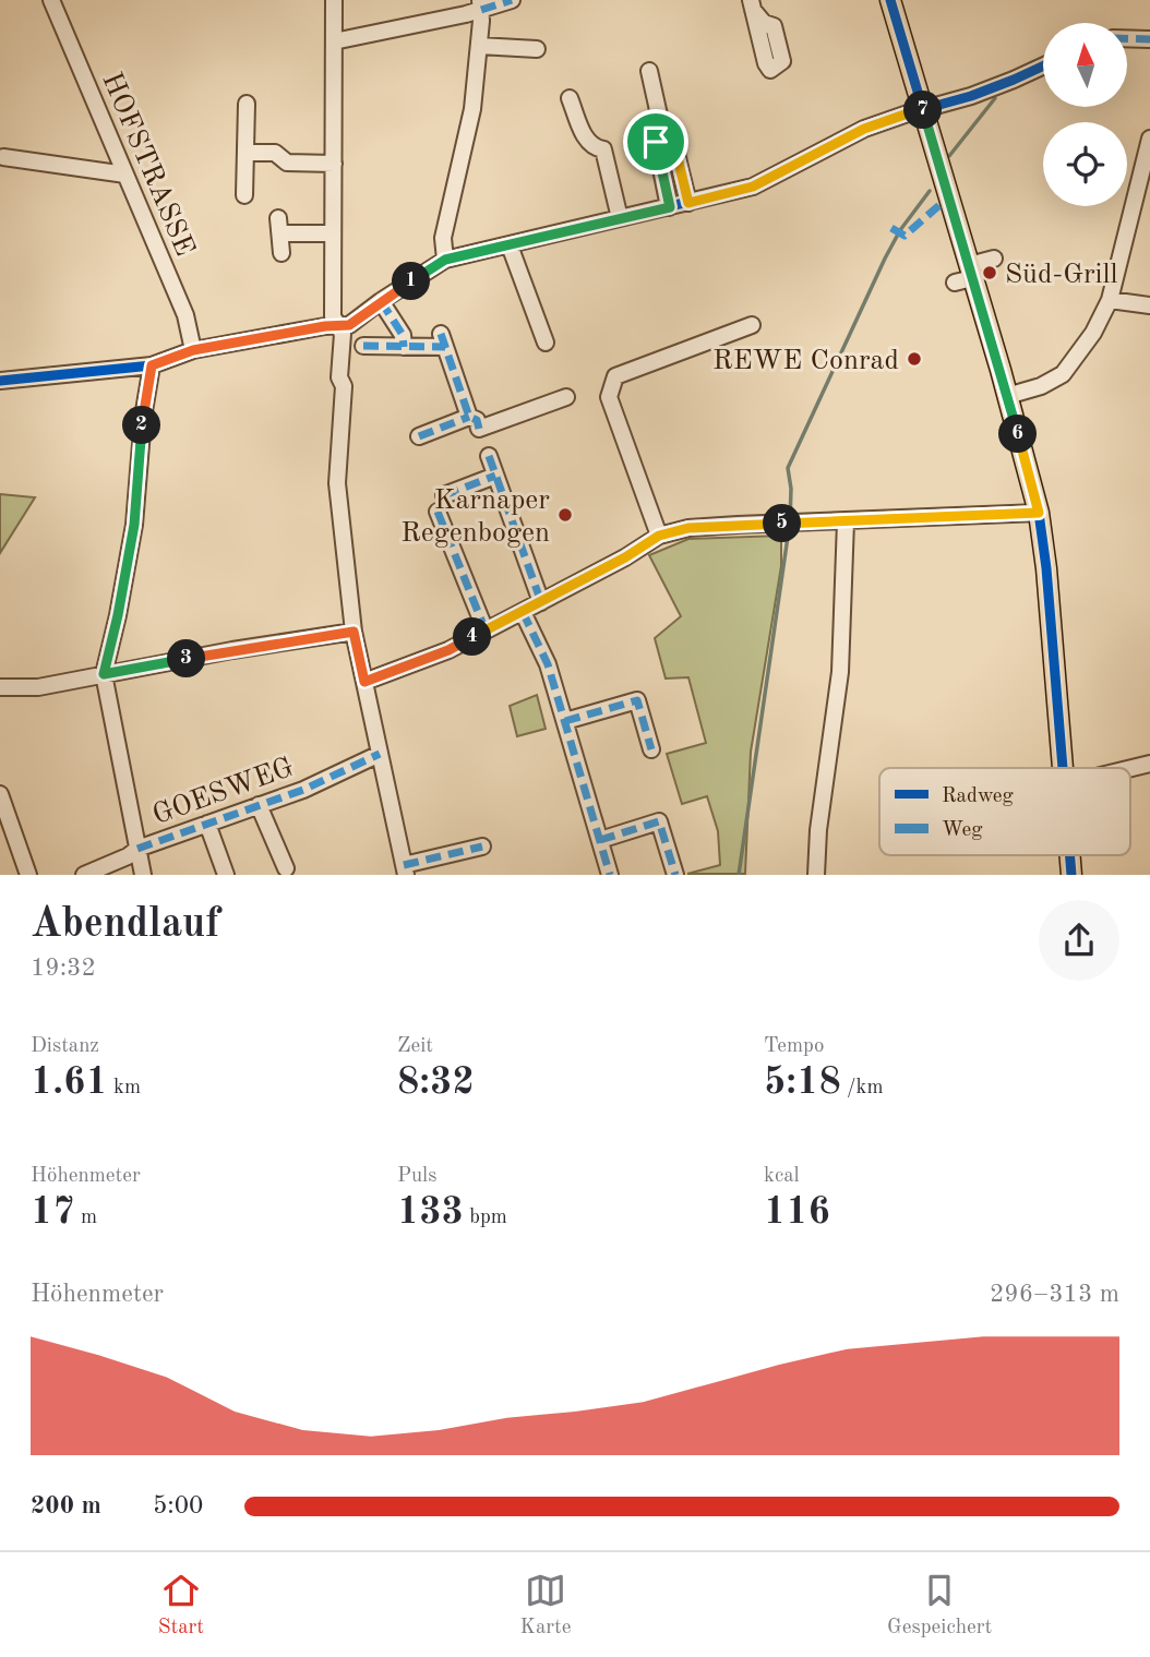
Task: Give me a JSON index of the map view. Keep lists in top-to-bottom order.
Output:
{
  "streets": {
    "street": ["HOFSTRASSE", "GOESWEG"]
  },
  "places": ["Süd-Grill", "REWE Conrad", "Karnaper Regenbogen"],
  "legend": ["Radweg", "Weg"],
  "north": "top",
  "page": {
    "pins": [
      "7",
      "1",
      "2",
      "6",
      "5",
      "4",
      "3"
    ],
    "heading": ["Abendlauf", "19:32"],
    "stats": [
      ["Distanz", "1.61 km"],
      ["Zeit", "8:32"],
      ["Tempo", "5:18 /km"],
      ["Höhenmeter", "17 m"],
      ["Puls", "133 bpm"],
      ["kcal", "116"]
    ],
    "chart": ["Höhenmeter", "296–313 m"],
    "list": [
      {
        "name": "200 m",
        "note": "5:00"
      }
    ],
    "tabs": ["Start", "Karte", "Gespeichert"]
  }
}
